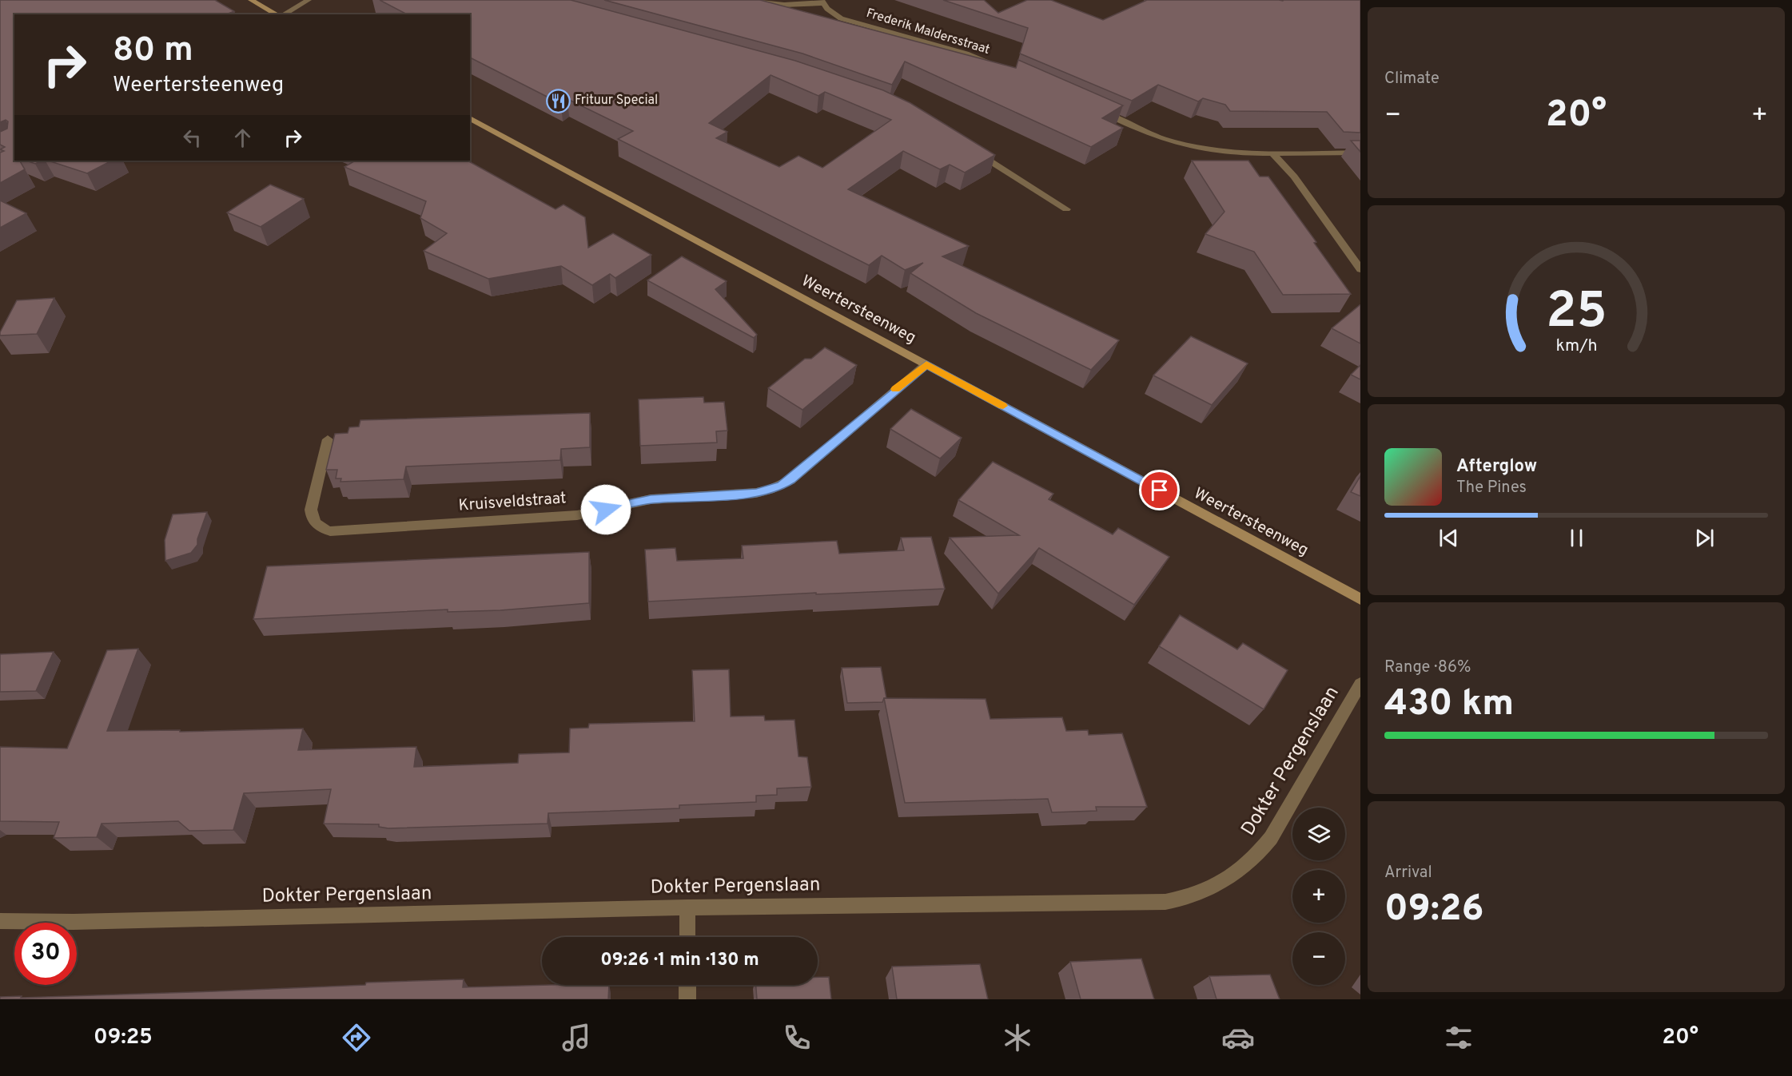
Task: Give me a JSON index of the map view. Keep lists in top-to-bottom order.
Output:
{
  "streets": {
    "main road": ["Weertersteenweg"],
    "street": ["Frederik Maldersstraat", "Kruisveldstraat", "Dokter Pergenslaan"]
  },
  "crossings": [
    ["Weertersteenweg", "Kruisveldstraat"]
  ],
  "places": {
    "restaurant": ["Frituur Special"]
  },
  "page": {
    "tile": [
      "Climate",
      ["Range · 86%", "430 km"],
      ["Arrival", "09:26"]
    ],
    "turn": ["80 m", "Weertersteenweg"],
    "heat": ["−", "20°", "+"],
    "song": ["Afterglow", "The Pines"],
    "map_buttons": ["+", "−"],
    "limit": "30",
    "trip": "09:26 · 1 min · 130 m",
    "tabs": ["09:25", "20°"],
    "gauge": ["25", "km/h"]
  }
}
